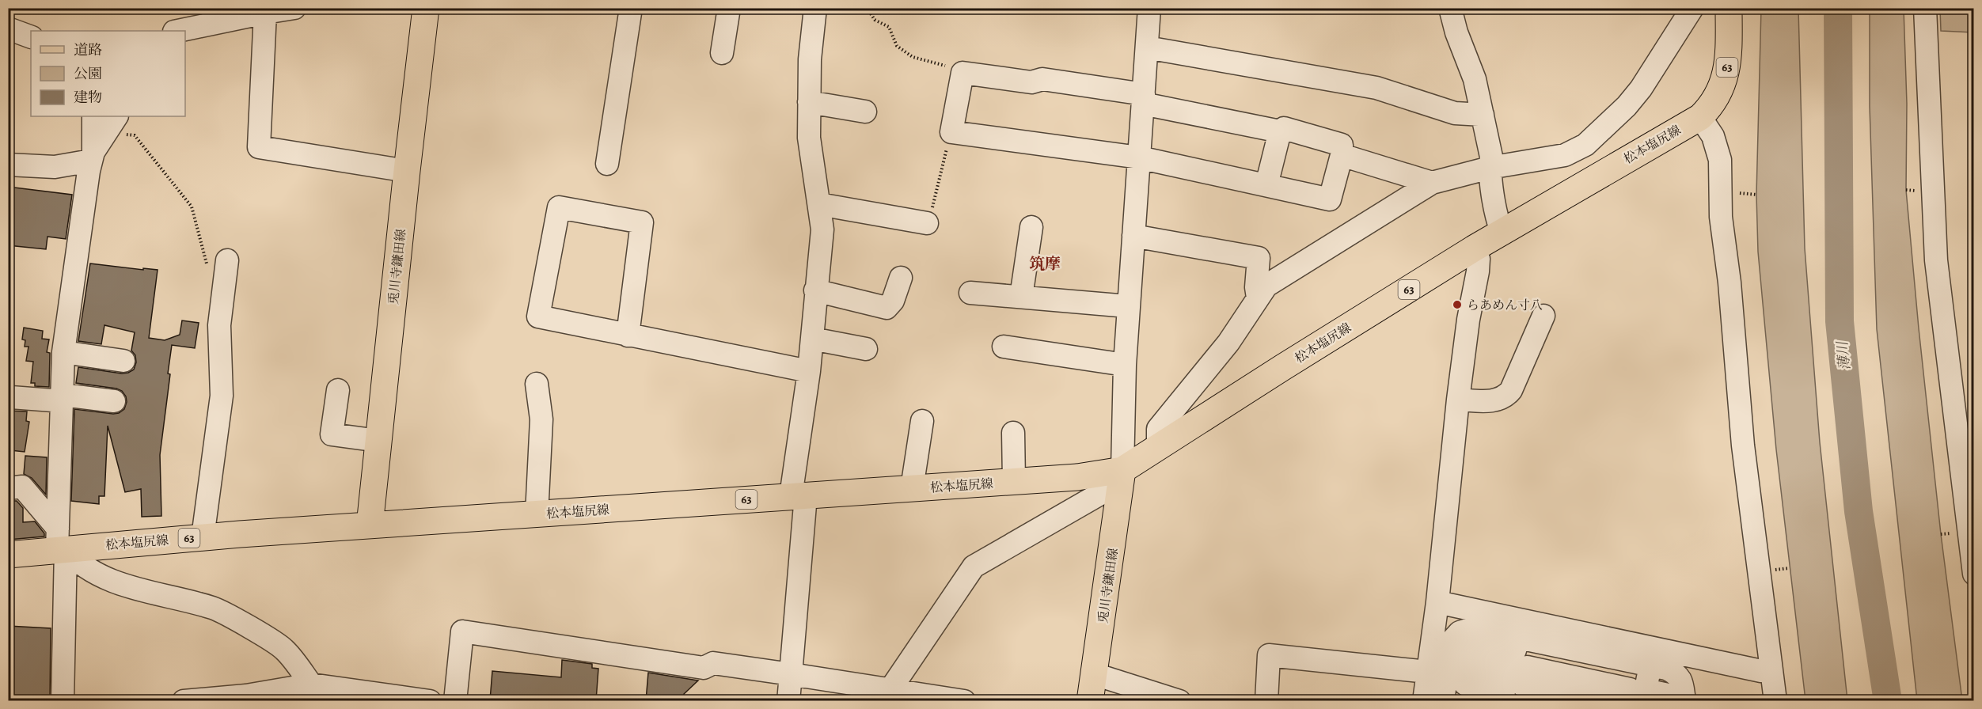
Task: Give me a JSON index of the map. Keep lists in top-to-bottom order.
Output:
{
  "streets": {
    "main road": ["63", "松本塩尻線", "兎川寺鎌田線"]
  },
  "crossings": [
    ["松本塩尻線", "兎川寺鎌田線"]
  ],
  "districts": ["筑摩"],
  "water": ["薄川"],
  "places": ["らあめん寸八"],
  "legend": ["道路", "公園", "建物"]
}
